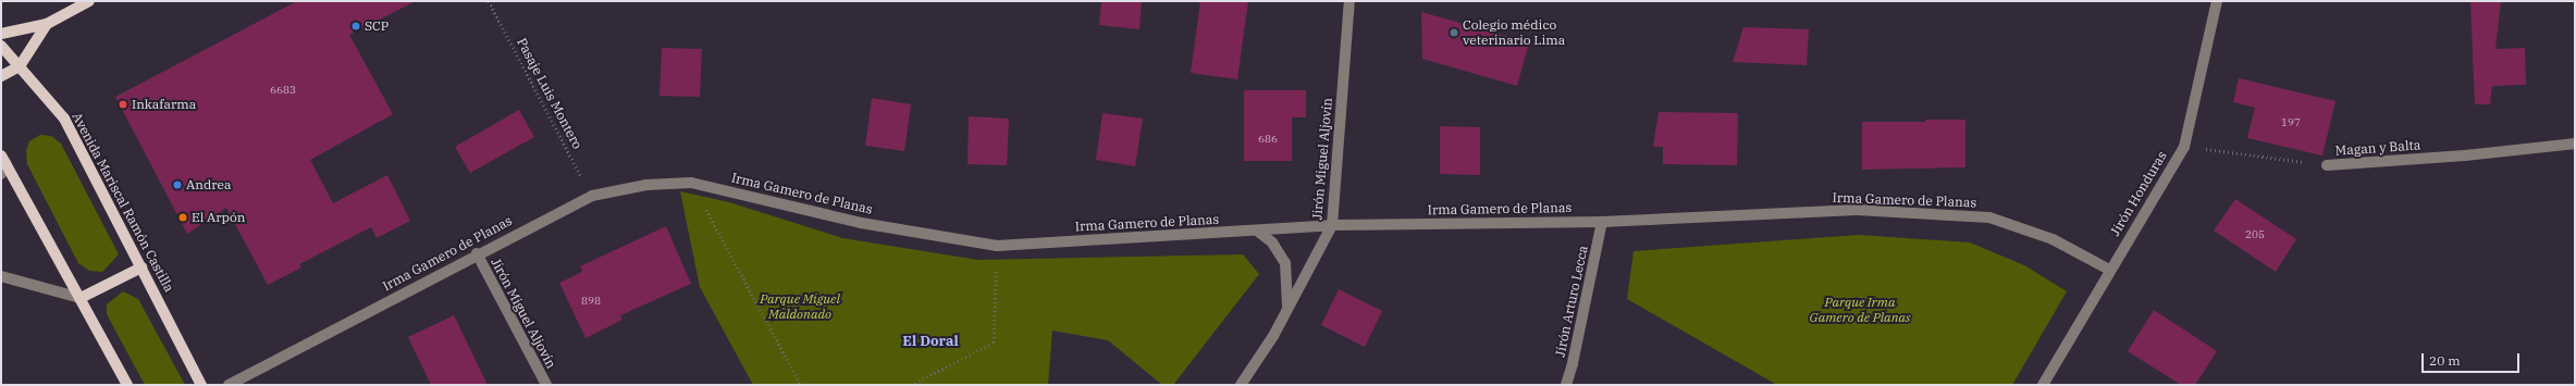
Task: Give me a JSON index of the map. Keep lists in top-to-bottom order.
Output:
{
  "streets": {
    "main road": ["Avenida Mariscal Ramón Castilla"],
    "street": [
      "Magan y Balta",
      "Jirón Miguel Aljovín",
      "Irma Gamero de Planas",
      "Jirón Honduras",
      "Jirón Arturo Lecca"
    ],
    "path": ["Pasaje Luis Montero"]
  },
  "crossings": [
    ["Pasaje Luis Montero", "Irma Gamero de Planas"],
    ["Magan y Balta", "Jirón Honduras"],
    ["Jirón Miguel Aljovín", "Irma Gamero de Planas"],
    ["Irma Gamero de Planas", "Jirón Honduras"],
    ["Irma Gamero de Planas", "Jirón Arturo Lecca"]
  ],
  "districts": ["El Doral"],
  "parks": ["Parque Miguel Maldonado", "Parque Irma Gamero de Planas"],
  "places": [
    "SCP",
    "Colegio médico veterinario Lima",
    "Inkafarma",
    "Andrea",
    "El Arpón"
  ],
  "house_numbers": [
    "6683",
    "197",
    "686",
    "205",
    "898"
  ],
  "scale_bar": "20 m"
}
